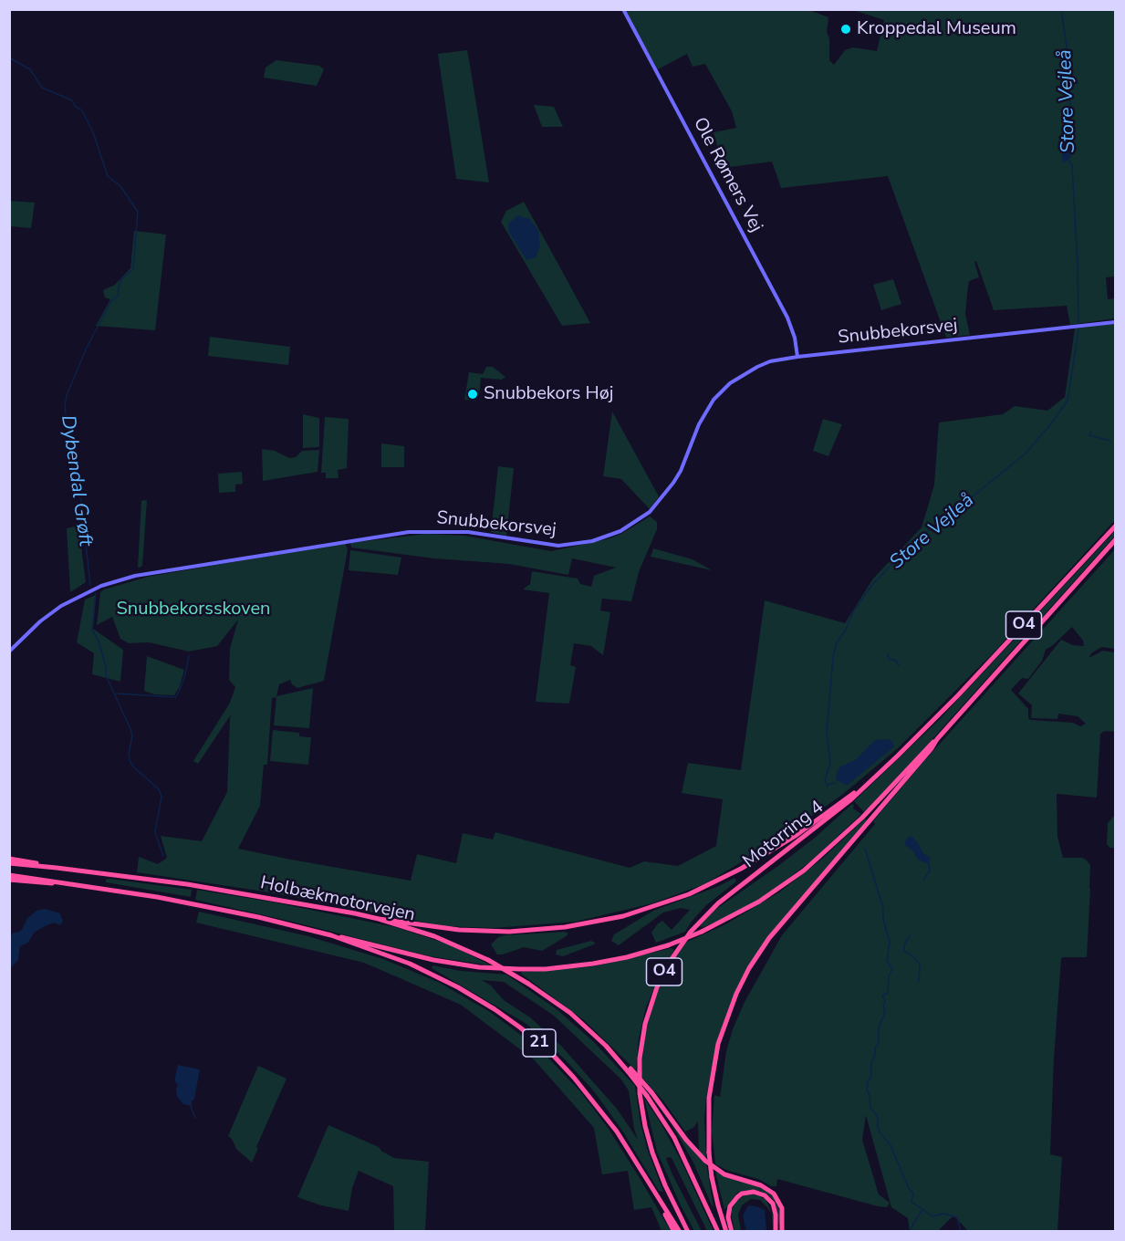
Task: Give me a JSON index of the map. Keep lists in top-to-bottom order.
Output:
{
  "streets": {
    "highway": [
      "O4",
      "Motorring 4",
      "Holbækmotorvejen",
      "21"
    ],
    "street": ["Ole Rømers Vej", "Snubbekorsvej"]
  },
  "crossings": [
    ["Ole Rømers Vej", "Snubbekorsvej"],
    ["Holbækmotorvejen", "21"]
  ],
  "water": ["Store Vejleå", "Dybendal Grøft"],
  "parks": ["Snubbekorsskoven"],
  "places": ["Kroppedal Museum", "Snubbekors Høj"]
}
